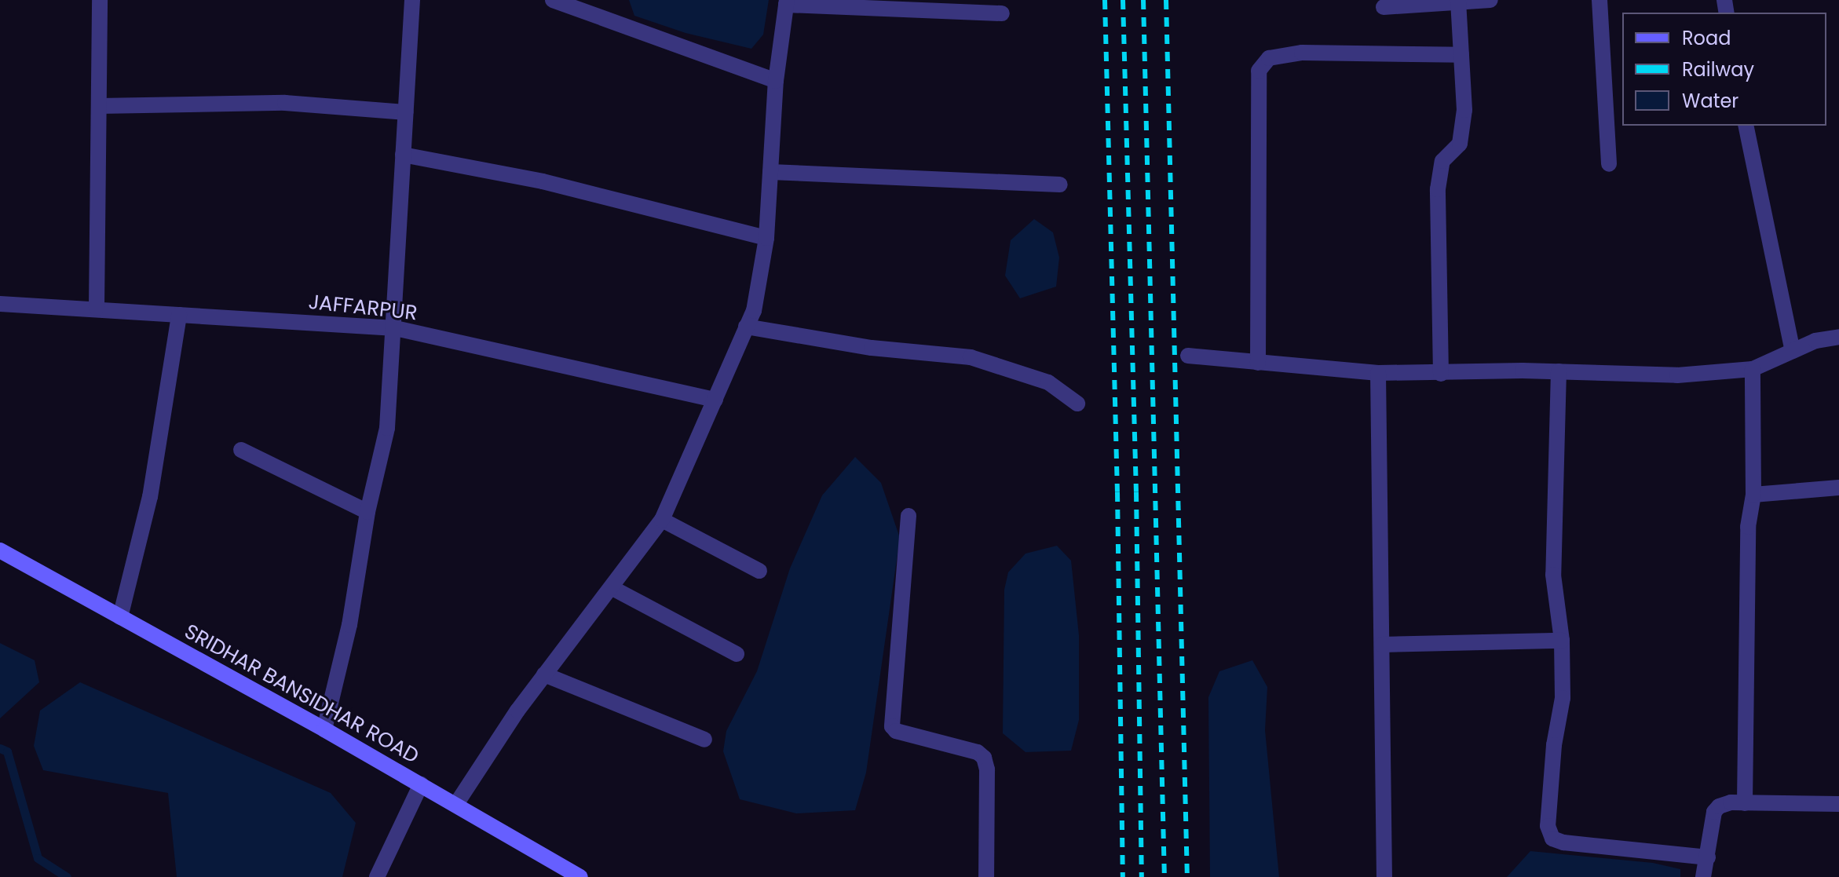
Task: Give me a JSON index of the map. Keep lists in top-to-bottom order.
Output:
{
  "streets": {
    "street": ["JAFFARPUR", "SRIDHAR BANSIDHAR ROAD"]
  },
  "legend": ["Road", "Railway", "Water"]
}
